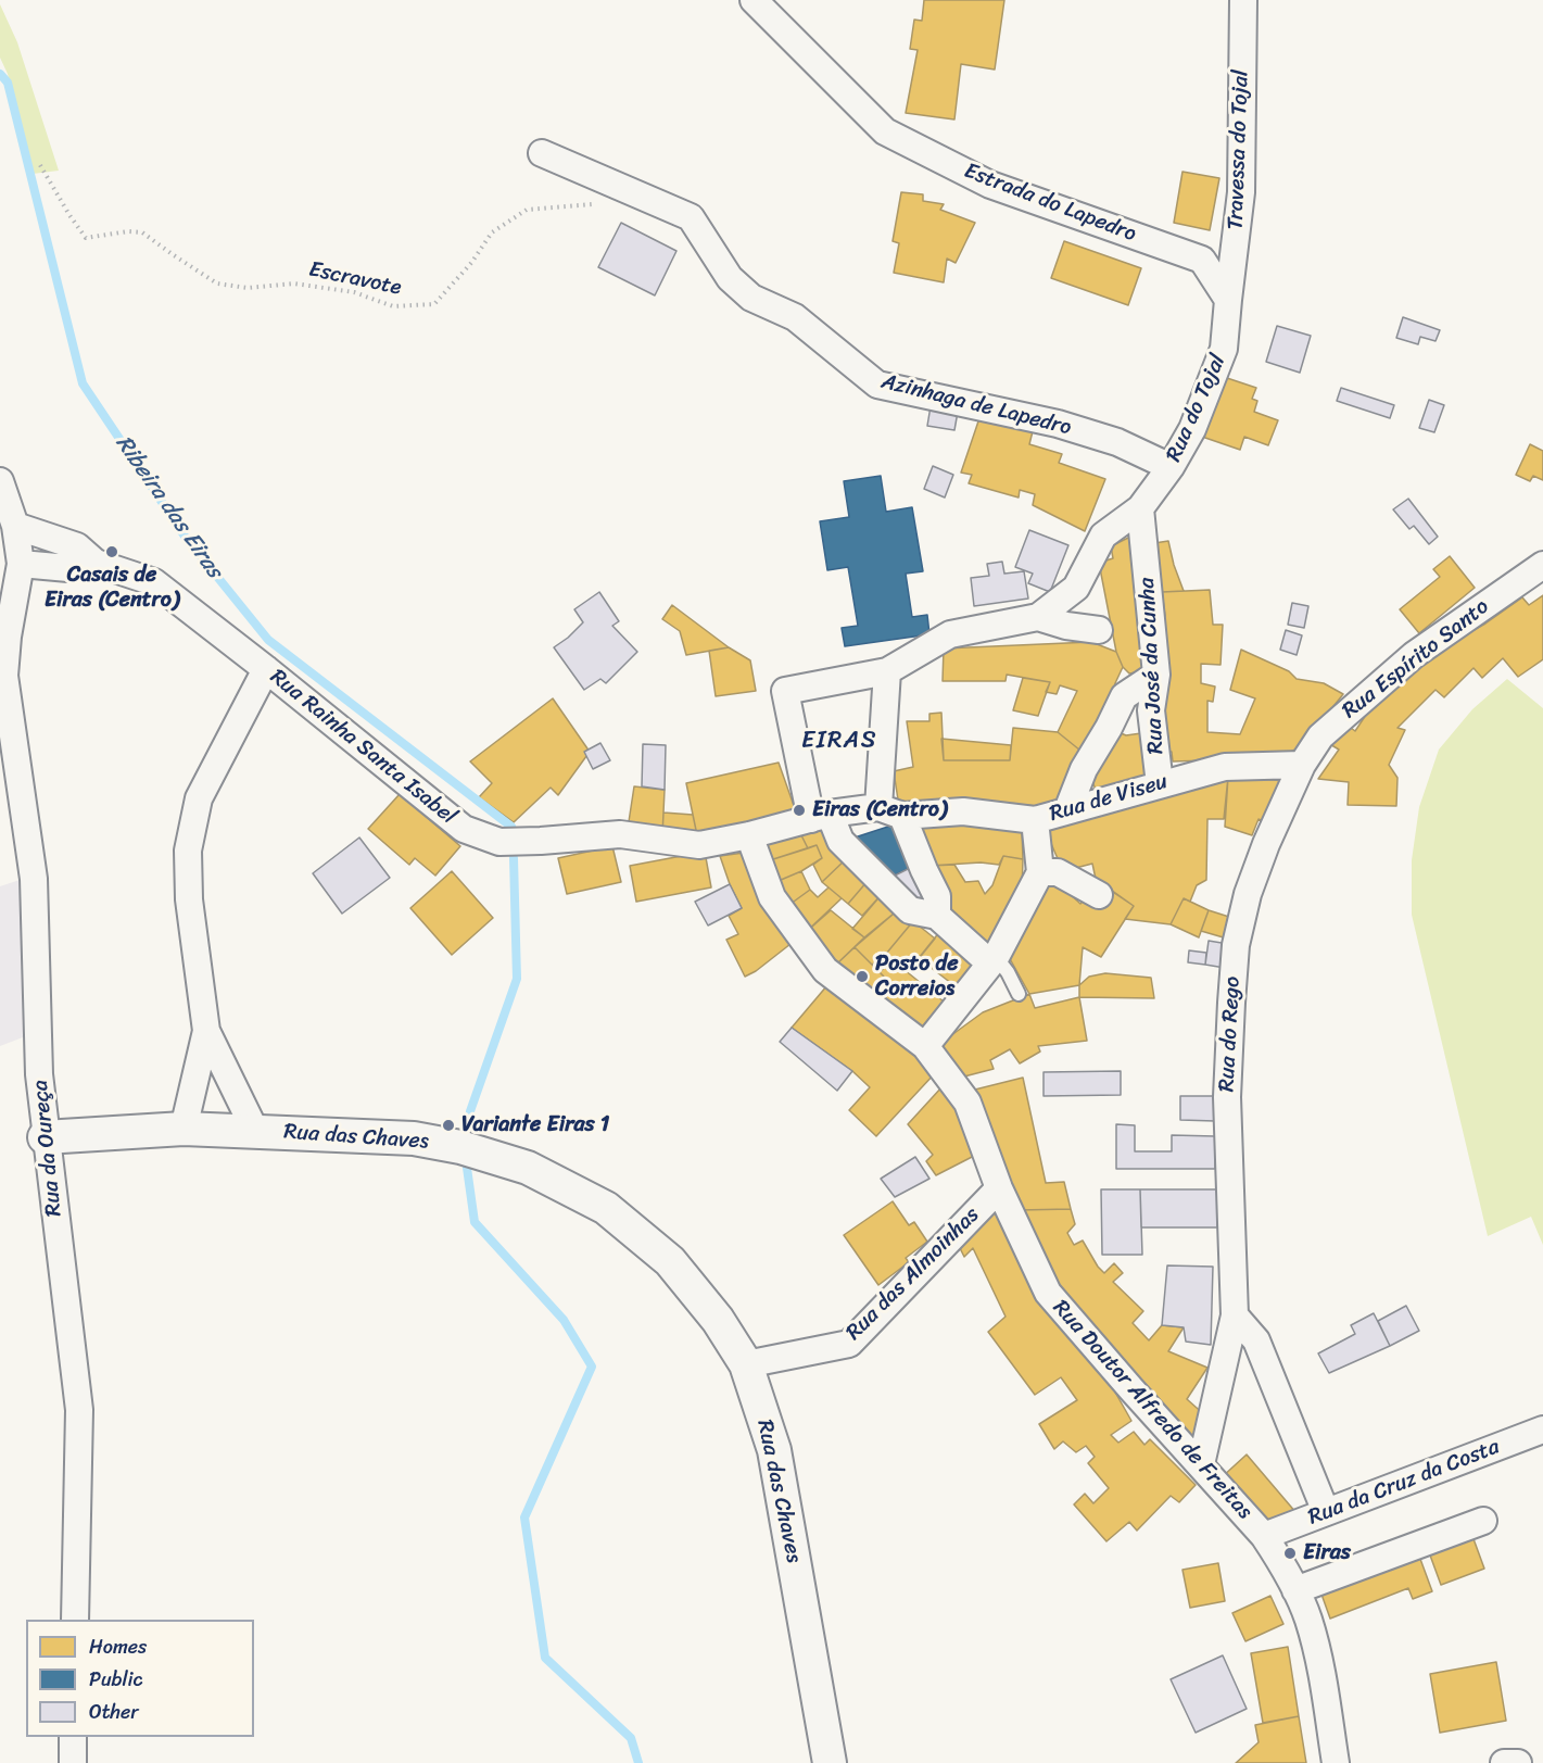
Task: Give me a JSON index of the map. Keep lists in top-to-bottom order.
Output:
{
  "streets": {
    "street": [
      "Travessa do Tojal",
      "Estrada do Lapedro",
      "Azinhaga de Lapedro",
      "Rua do Tojal",
      "Rua Espírito Santo",
      "Rua José da Cunha",
      "Rua Rainha Santa Isabel",
      "Rua de Viseu",
      "Rua do Rego",
      "Rua das Chaves",
      "Rua da Oureça",
      "Rua das Almoinhas",
      "Rua Doutor Alfredo de Freitas",
      "Rua da Cruz da Costa"
    ],
    "path": ["Escravote"]
  },
  "crossings": [
    ["Travessa do Tojal", "Estrada do Lapedro"],
    ["Travessa do Tojal", "Rua do Tojal"],
    ["Estrada do Lapedro", "Rua do Tojal"],
    ["Azinhaga de Lapedro", "Rua do Tojal"],
    ["Rua do Tojal", "Rua José da Cunha"],
    ["Rua Espírito Santo", "Rua de Viseu"],
    ["Rua Espírito Santo", "Rua do Rego"],
    ["Rua José da Cunha", "Rua de Viseu"],
    ["Rua Rainha Santa Isabel", "Rua de Viseu"],
    ["Rua Rainha Santa Isabel", "Rua das Chaves"],
    ["Rua Rainha Santa Isabel", "Rua Doutor Alfredo de Freitas"],
    ["Rua de Viseu", "Rua do Rego"],
    ["Rua do Rego", "Rua Doutor Alfredo de Freitas"],
    ["Rua das Chaves", "Rua das Almoinhas"],
    ["Rua das Almoinhas", "Rua Doutor Alfredo de Freitas"],
    ["Rua Doutor Alfredo de Freitas", "Rua da Cruz da Costa"]
  ],
  "districts": ["EIRAS"],
  "water": ["Ribeira das Eiras"],
  "places": [
    "Casais de Eiras (Centro)",
    "Eiras (Centro)",
    "Posto de Correios",
    "Variante Eiras 1",
    "Eiras"
  ],
  "legend": ["Homes", "Public", "Other"]
}
